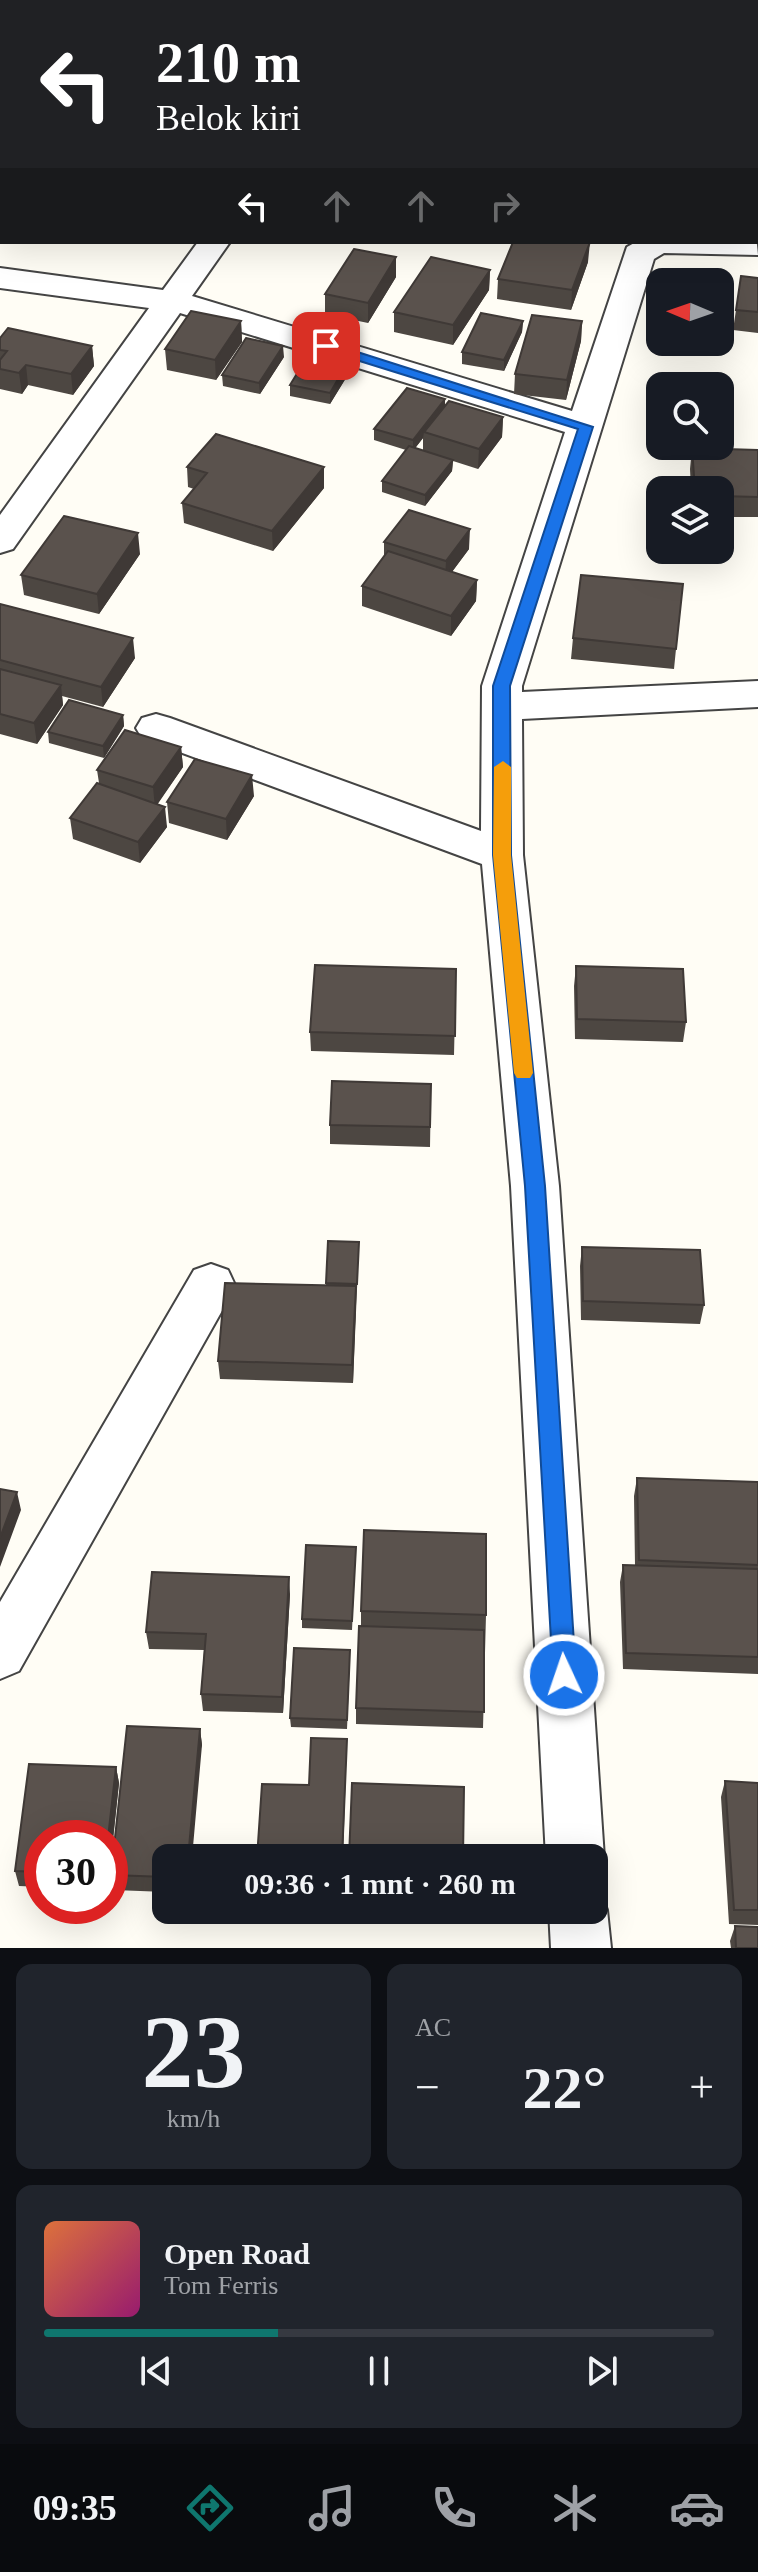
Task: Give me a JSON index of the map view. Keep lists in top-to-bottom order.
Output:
{
  "north": "left",
  "page": {
    "turn": ["210 m", "Belok kiri"],
    "limit": "30",
    "trip": "09:36 · 1 mnt · 260 m",
    "tile": [
      ["23", "km/h"],
      "AC"
    ],
    "heat": ["−", "22°", "+"],
    "song": ["Open Road", "Tom Ferris"],
    "tabs": "09:35"
  }
}
